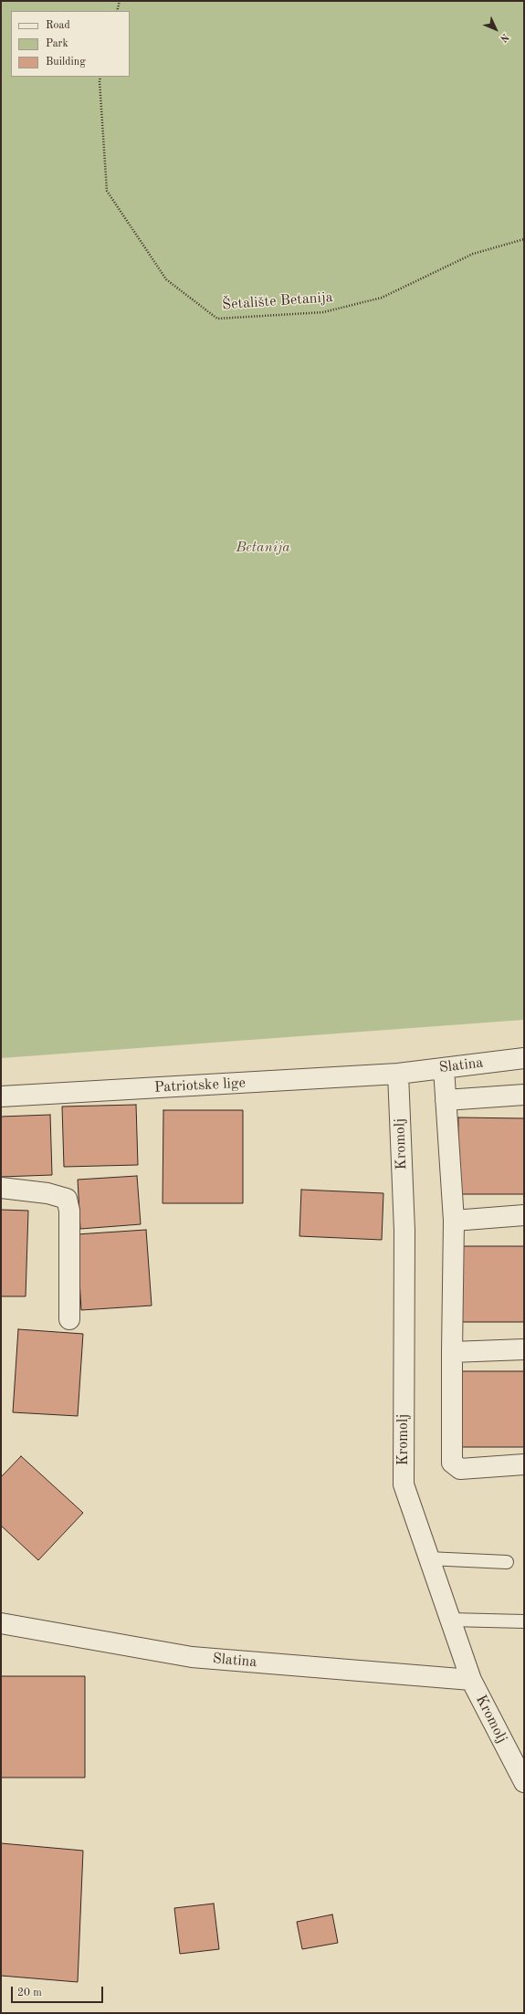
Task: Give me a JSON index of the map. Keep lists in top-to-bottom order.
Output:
{
  "streets": {
    "street": ["Slatina", "Patriotske lige", "Kromolj"],
    "path": ["Šetalište Betanija"]
  },
  "crossings": [
    ["Slatina", "Patriotske lige"],
    ["Slatina", "Kromolj"],
    ["Patriotske lige", "Kromolj"]
  ],
  "parks": ["Betanija"],
  "legend": ["Road", "Park", "Building"],
  "scale_bar": "20 m",
  "north": "bottom right"
}
